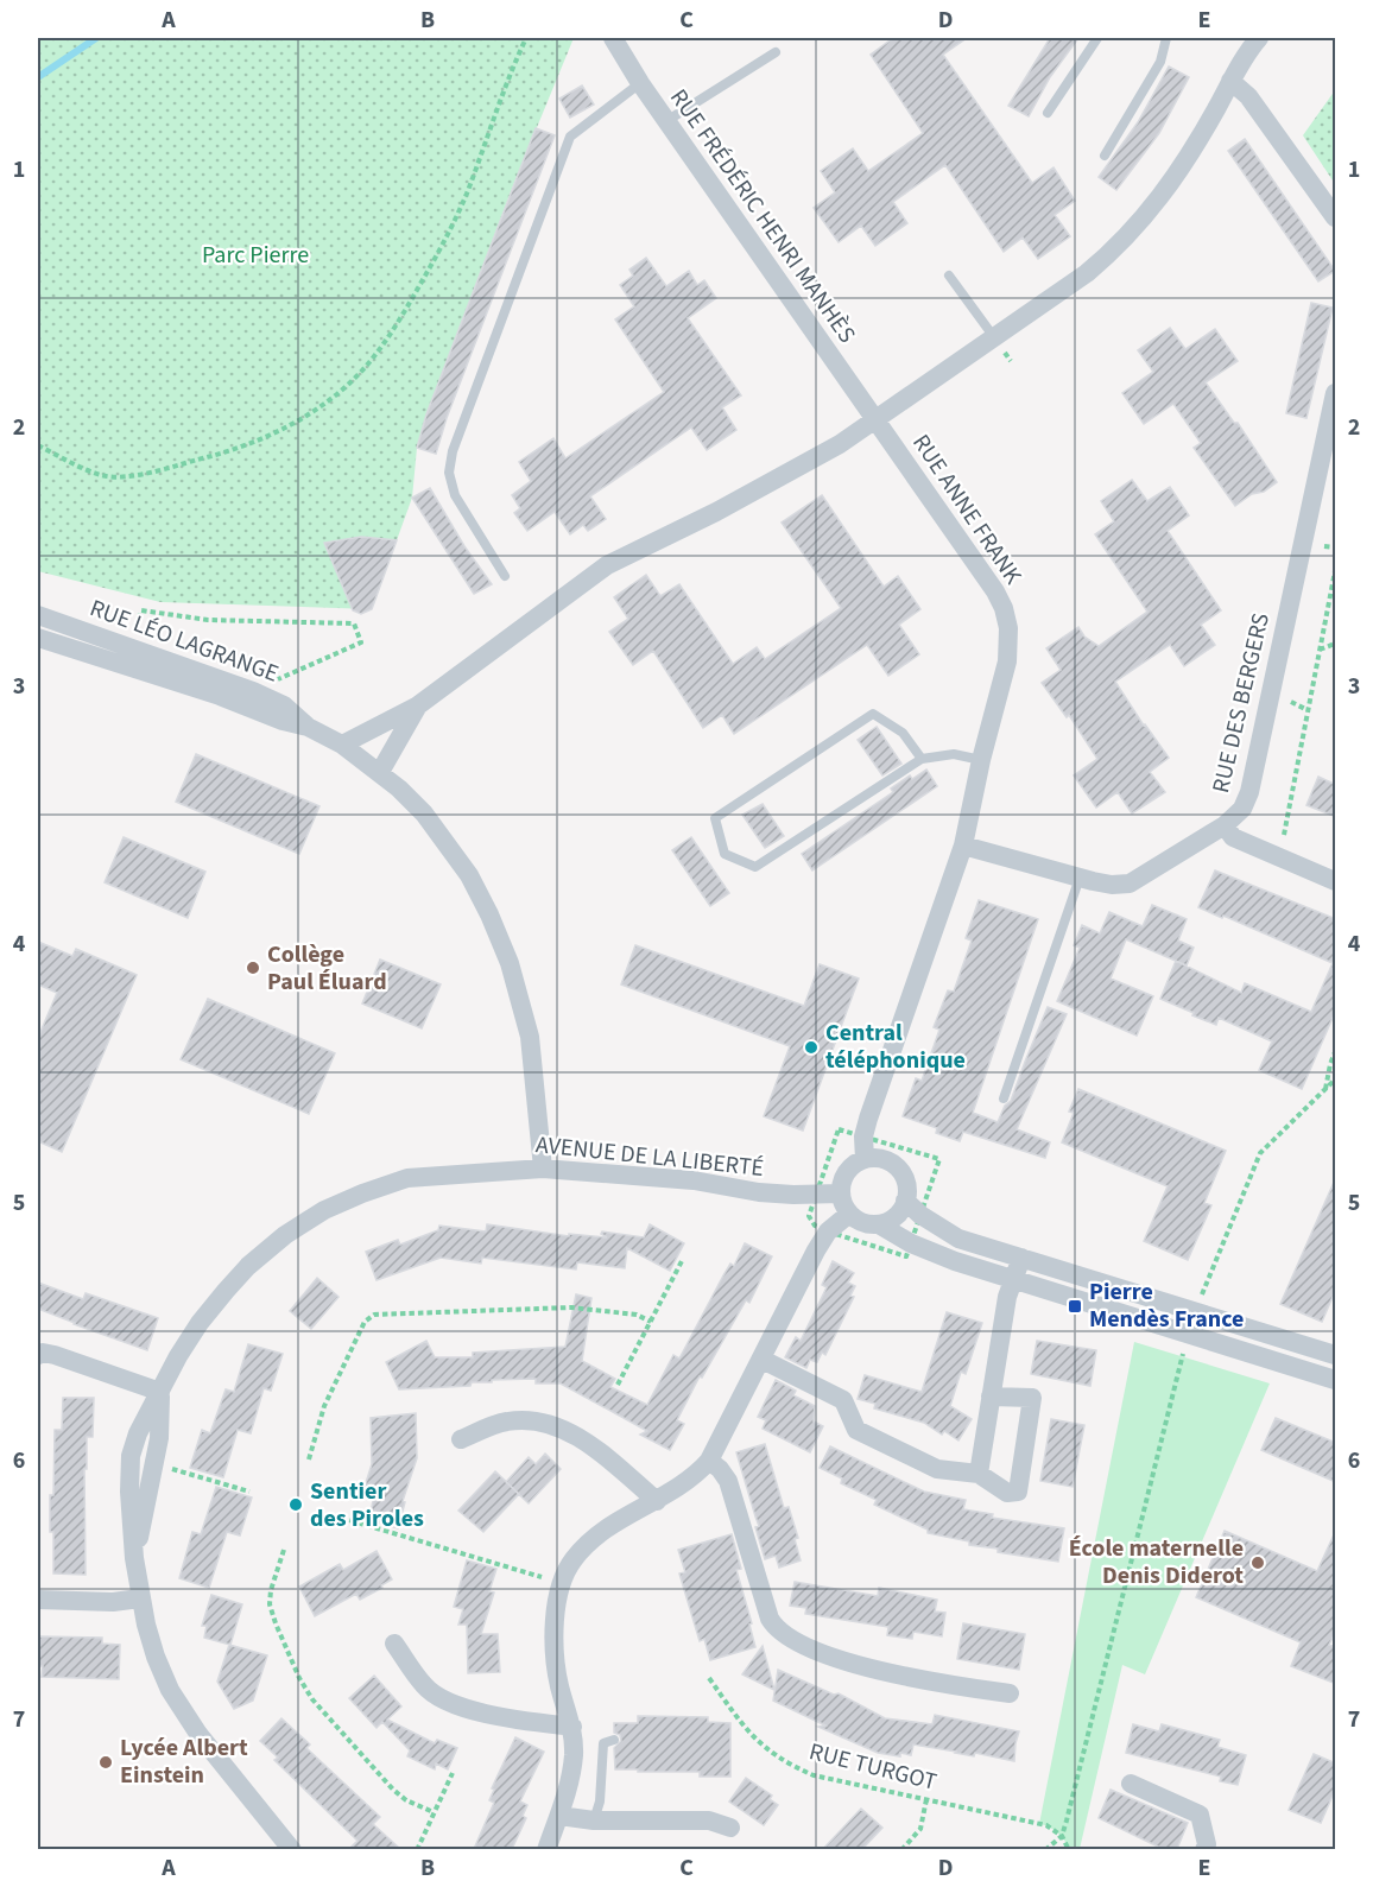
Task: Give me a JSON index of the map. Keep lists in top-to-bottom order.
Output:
{
  "streets": {
    "street": [
      "RUE FRÉDÉRIC HENRI MANHÈS",
      "RUE ANNE FRANK",
      "RUE LÉO LAGRANGE",
      "RUE DES BERGERS",
      "AVENUE DE LA LIBERTÉ"
    ],
    "path": ["RUE TURGOT"]
  },
  "crossings": [
    ["RUE FRÉDÉRIC HENRI MANHÈS", "RUE ANNE FRANK"],
    ["RUE ANNE FRANK", "RUE DES BERGERS"],
    ["RUE ANNE FRANK", "AVENUE DE LA LIBERTÉ"],
    ["RUE LÉO LAGRANGE", "AVENUE DE LA LIBERTÉ"]
  ],
  "parks": ["Parc Pierre"],
  "places": {
    "other": [
      "Collège Paul Éluard",
      "Central téléphonique",
      "Sentier des Piroles",
      "École maternelle Denis Diderot",
      "Lycée Albert Einstein"
    ],
    "transit": ["Pierre Mendès France"]
  },
  "grid": {
    "columns": [
      "A",
      "B",
      "C",
      "D",
      "E"
    ],
    "rows": [
      "1",
      "2",
      "3",
      "4",
      "5",
      "6",
      "7"
    ]
  }
}
